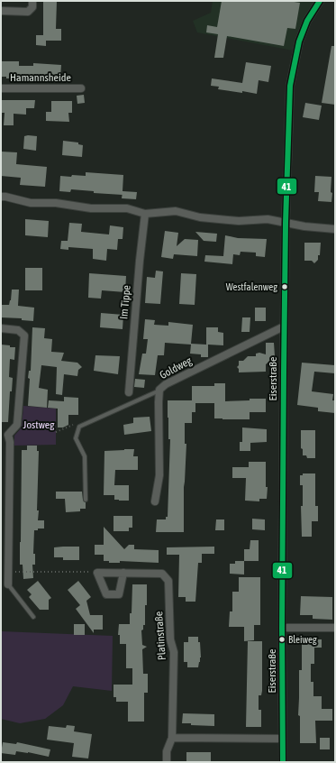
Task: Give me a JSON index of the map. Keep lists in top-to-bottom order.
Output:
{
  "streets": {
    "street": [
      "Hamannsheide",
      "Im Tippe",
      "Goldweg",
      "Eiserstraße",
      "Platinstraße"
    ]
  },
  "crossings": [
    ["Goldweg", "Eiserstraße"]
  ],
  "parks": ["Jostweg"],
  "places": ["Westfalenweg", "Bleiweg"],
  "lines": ["transit line 41"]
}
